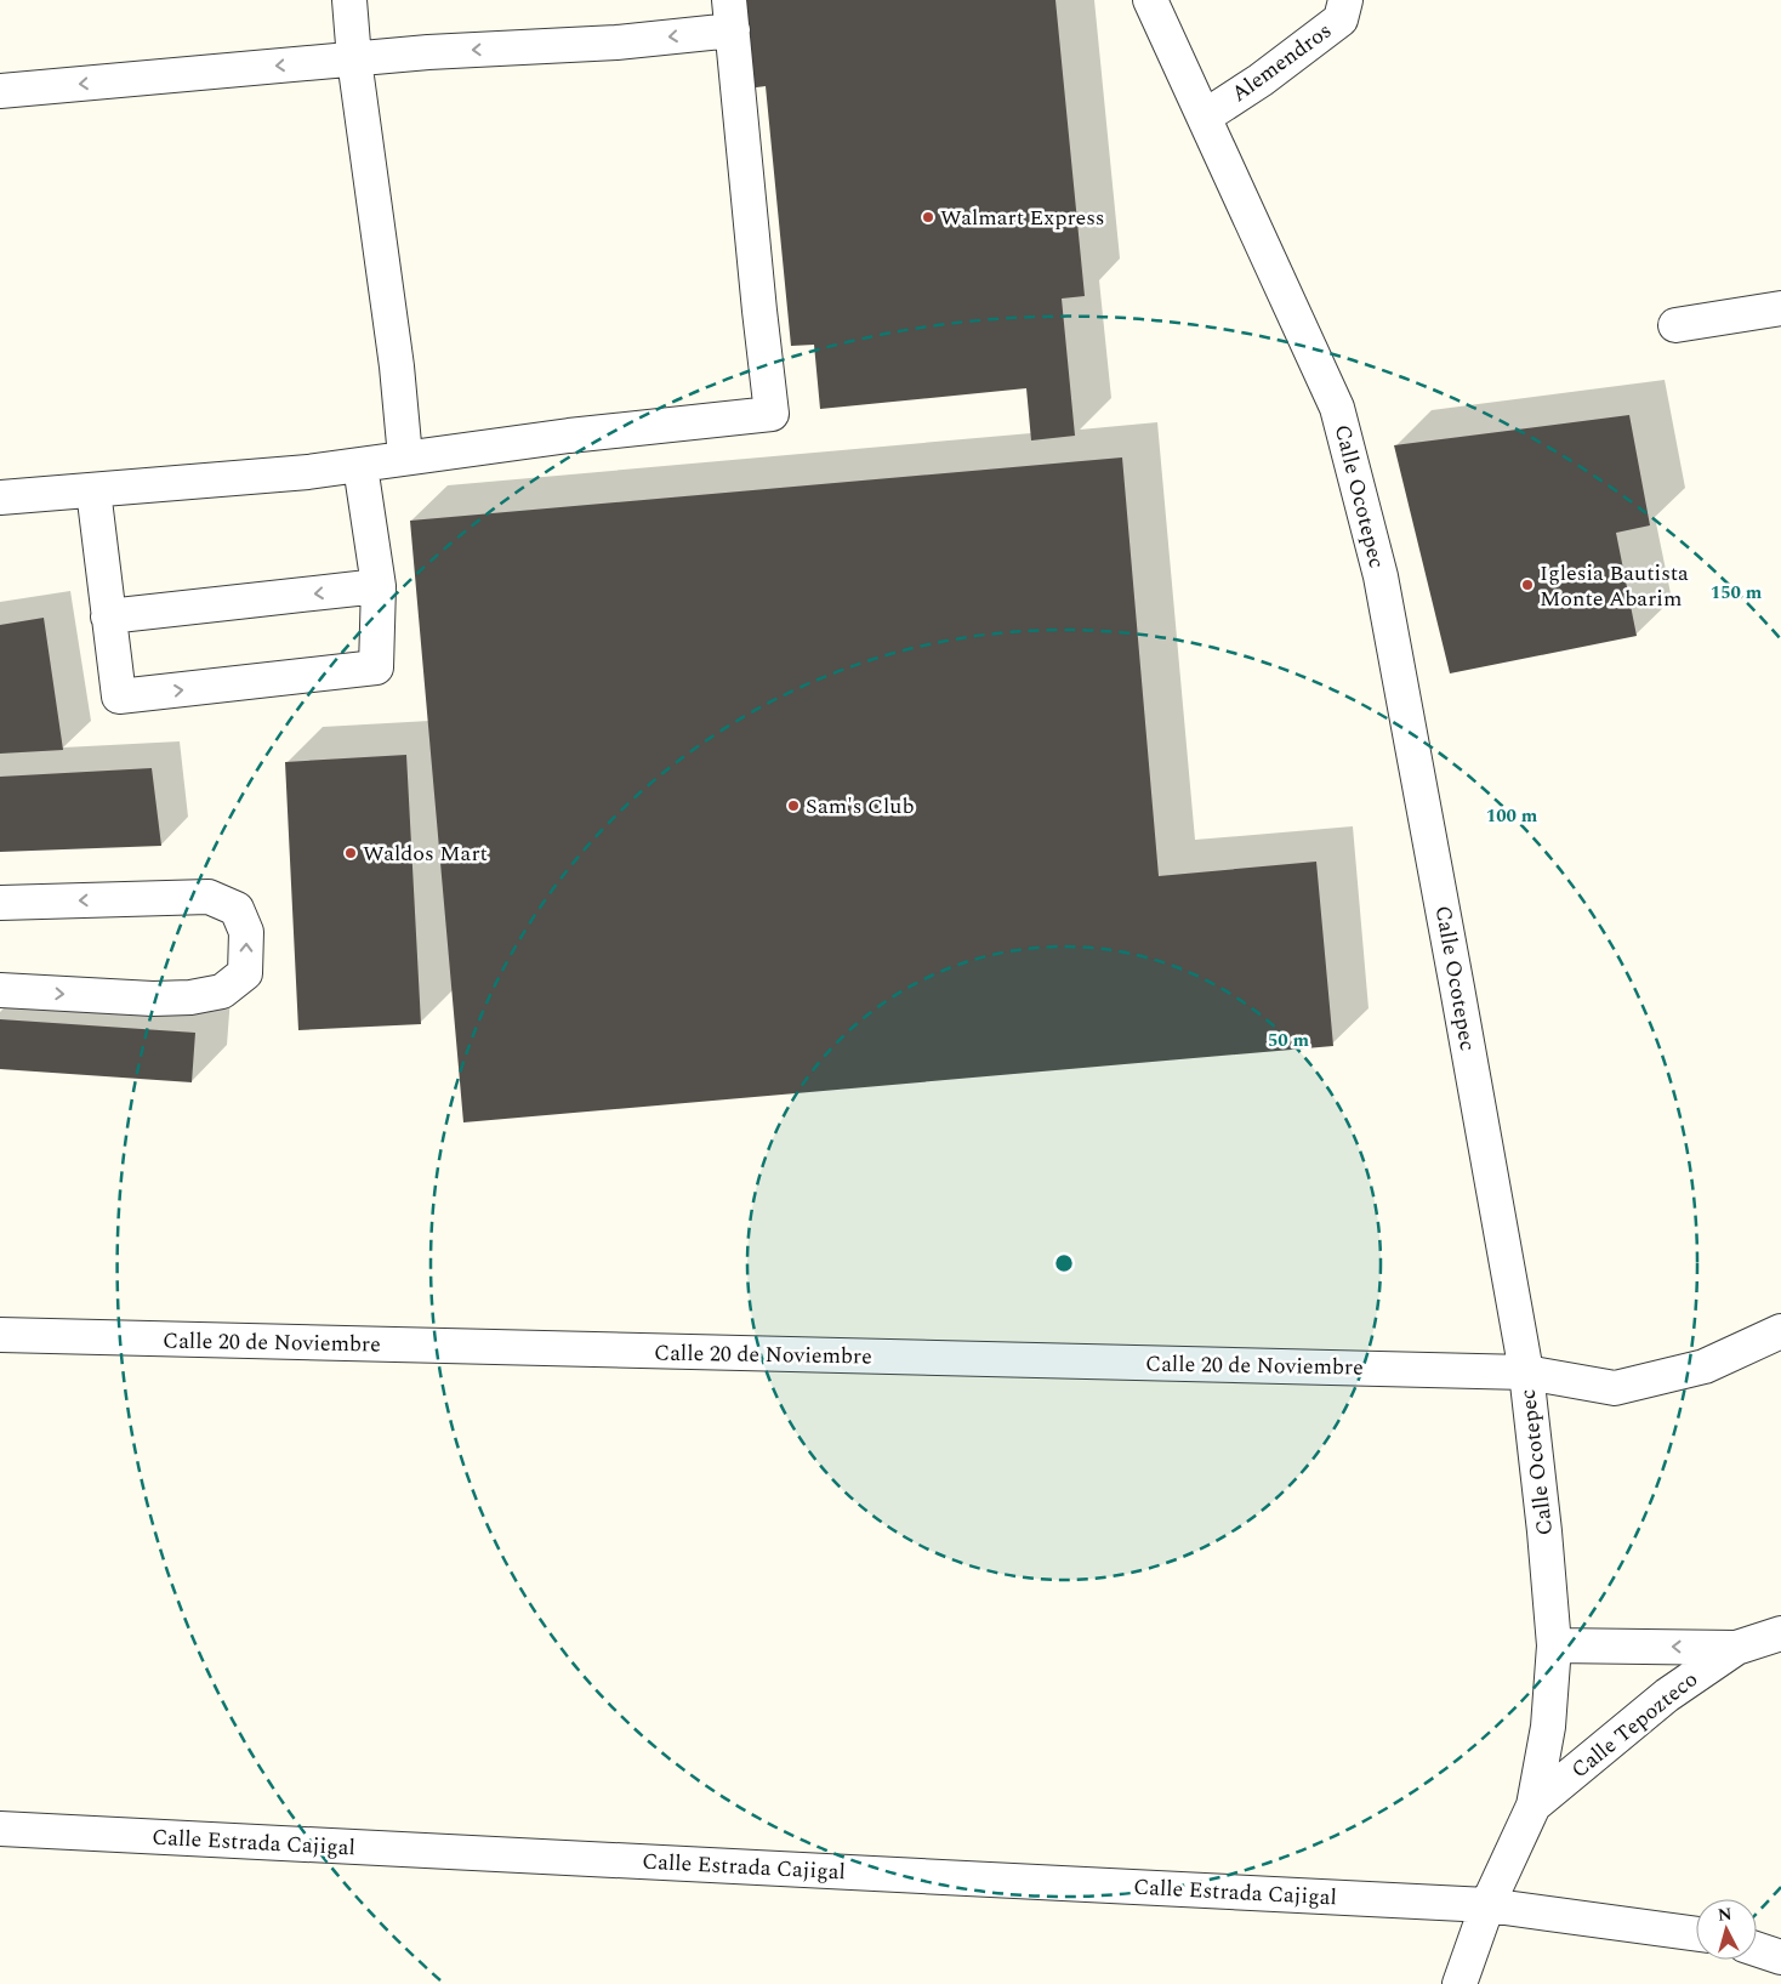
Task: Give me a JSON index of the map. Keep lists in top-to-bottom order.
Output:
{
  "streets": {
    "street": [
      "Alemendros",
      "Calle Ocotepec",
      "Calle 20 de Noviembre",
      "Calle Tepozteco",
      "Calle Estrada Cajigal"
    ]
  },
  "crossings": [
    ["Alemendros", "Calle Ocotepec"],
    ["Calle Ocotepec", "Calle 20 de Noviembre"],
    ["Calle Ocotepec", "Calle Tepozteco"],
    ["Calle Ocotepec", "Calle Estrada Cajigal"]
  ],
  "one_way": ["Calle Tepozteco"],
  "places": [
    "Walmart Express",
    "Iglesia Bautista Monte Abarim",
    "Sam's Club",
    "Waldos Mart"
  ],
  "north": "top",
  "rings": ["150 m", "100 m", "50 m"]
}
